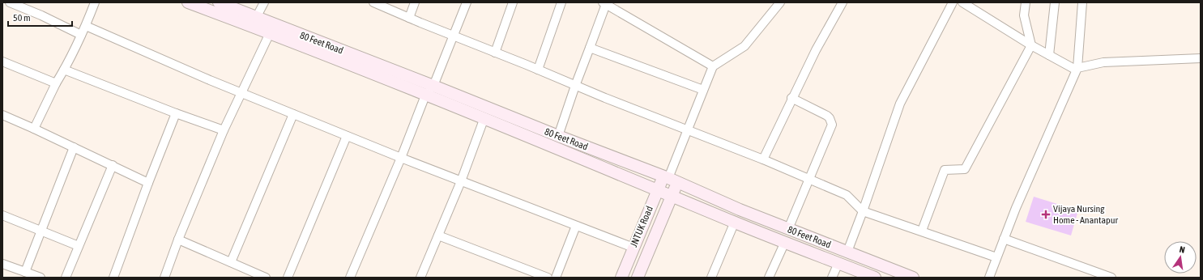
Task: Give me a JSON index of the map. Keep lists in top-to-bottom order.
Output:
{
  "streets": {
    "main road": ["80 Feet Road", "JNTUK Road"]
  },
  "crossings": [
    ["80 Feet Road", "JNTUK Road"]
  ],
  "places": {
    "health": ["Vijaya Nursing Home - Anantapur"]
  },
  "scale_bar": "50 m",
  "north": "top"
}
